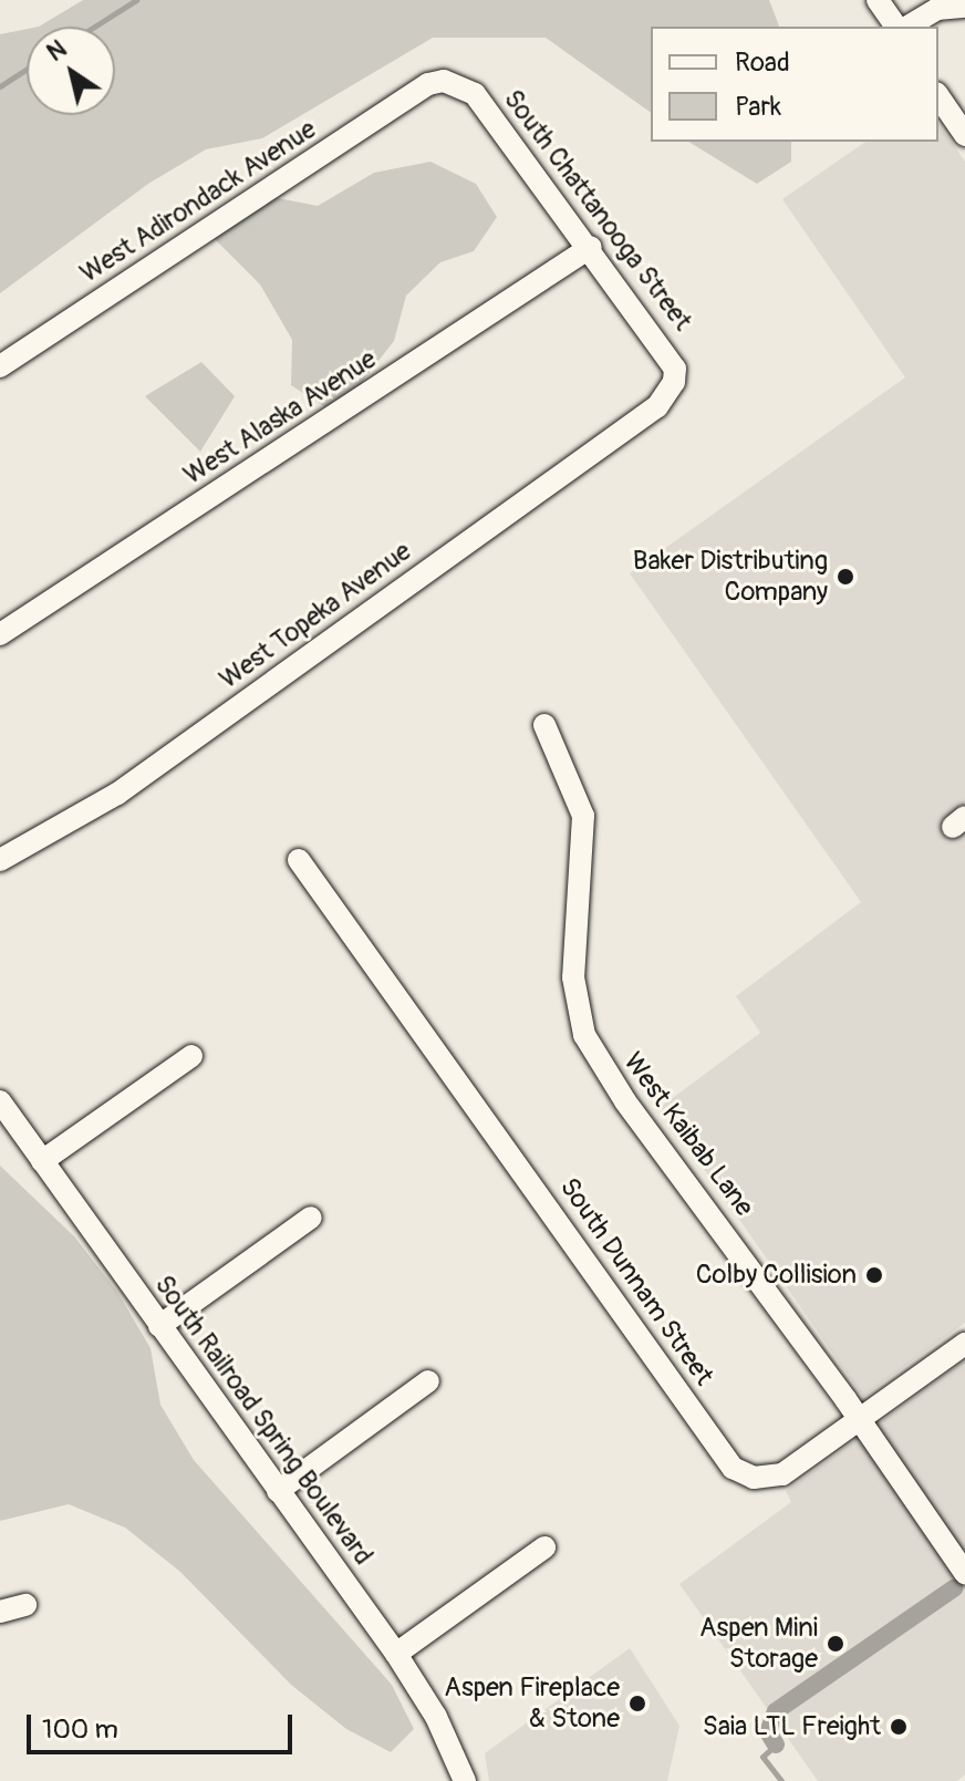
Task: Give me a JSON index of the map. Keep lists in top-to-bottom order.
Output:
{
  "streets": {
    "street": [
      "West Adirondack Avenue",
      "South Chattanooga Street",
      "West Alaska Avenue",
      "West Topeka Avenue",
      "West Kaibab Lane",
      "South Dunnam Street",
      "South Railroad Spring Boulevard"
    ]
  },
  "crossings": [
    ["West Adirondack Avenue", "South Chattanooga Street"],
    ["South Chattanooga Street", "West Alaska Avenue"],
    ["South Chattanooga Street", "West Topeka Avenue"],
    ["West Kaibab Lane", "South Dunnam Street"]
  ],
  "places": [
    "Baker Distributing Company",
    "Colby Collision",
    "Aspen Mini Storage",
    "Aspen Fireplace & Stone",
    "Saia LTL Freight"
  ],
  "legend": ["Road", "Park"],
  "scale_bar": "100 m",
  "north": "top left"
}
